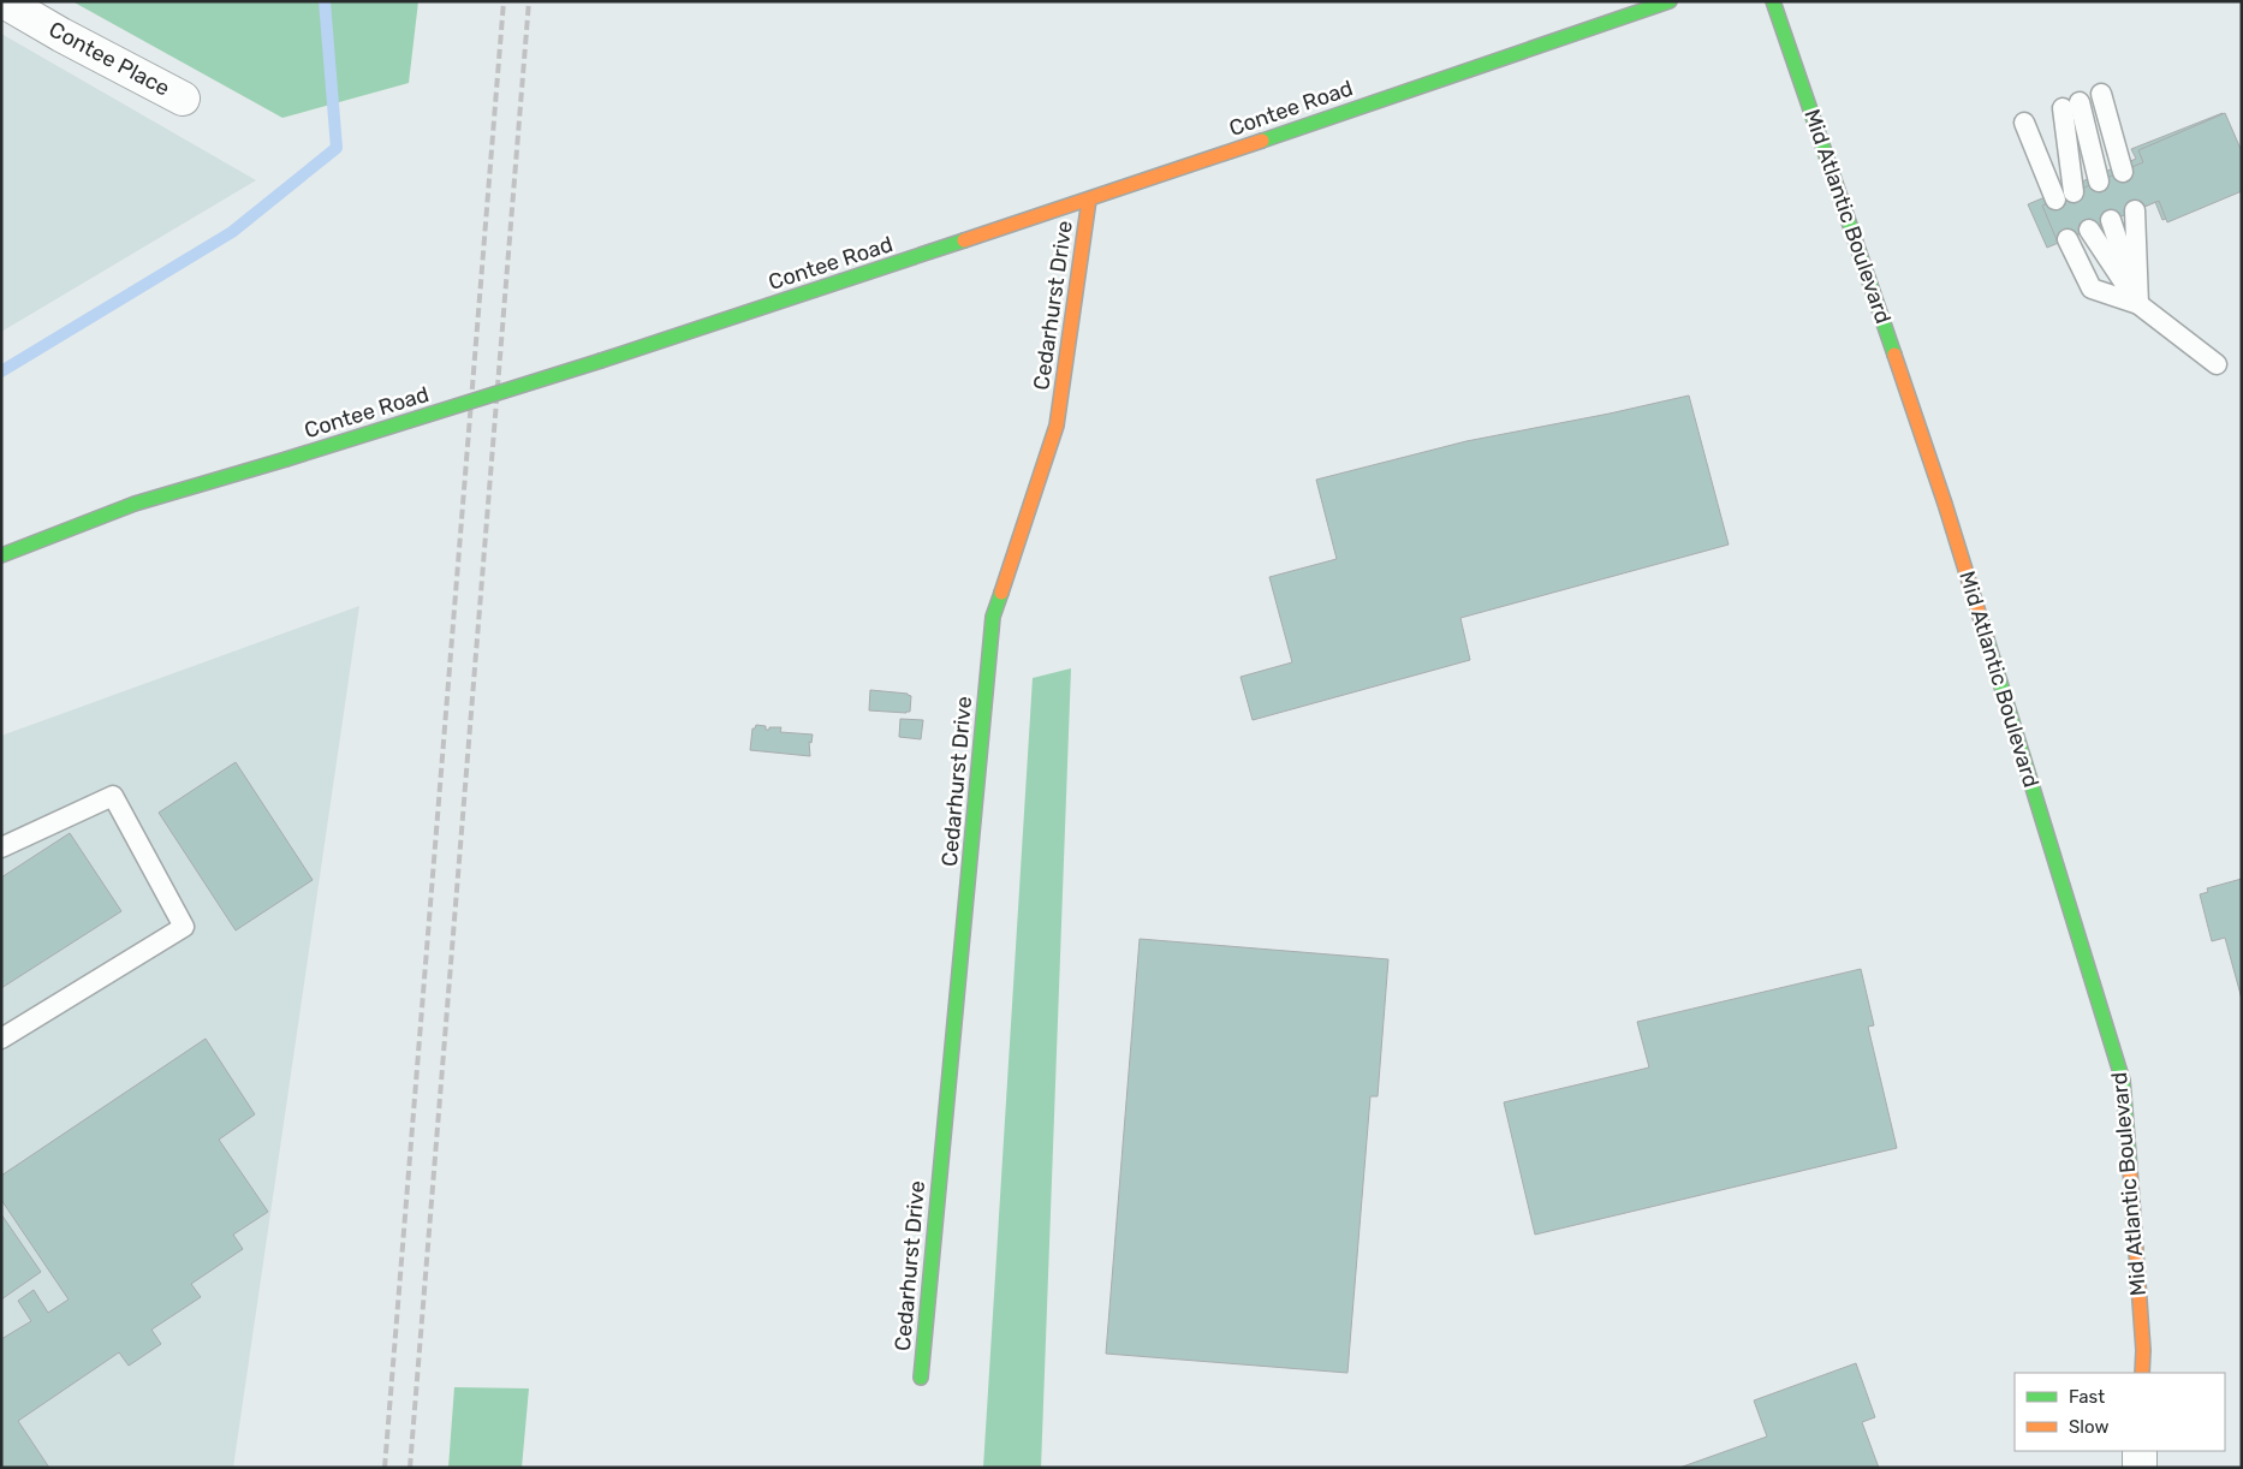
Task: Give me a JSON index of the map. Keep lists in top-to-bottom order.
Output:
{
  "streets": {
    "street": [
      "Contee Place",
      "Contee Road",
      "Mid Atlantic Boulevard",
      "Cedarhurst Drive"
    ]
  },
  "crossings": [
    ["Contee Road", "Cedarhurst Drive"]
  ],
  "legend": ["Fast", "Slow"]
}
